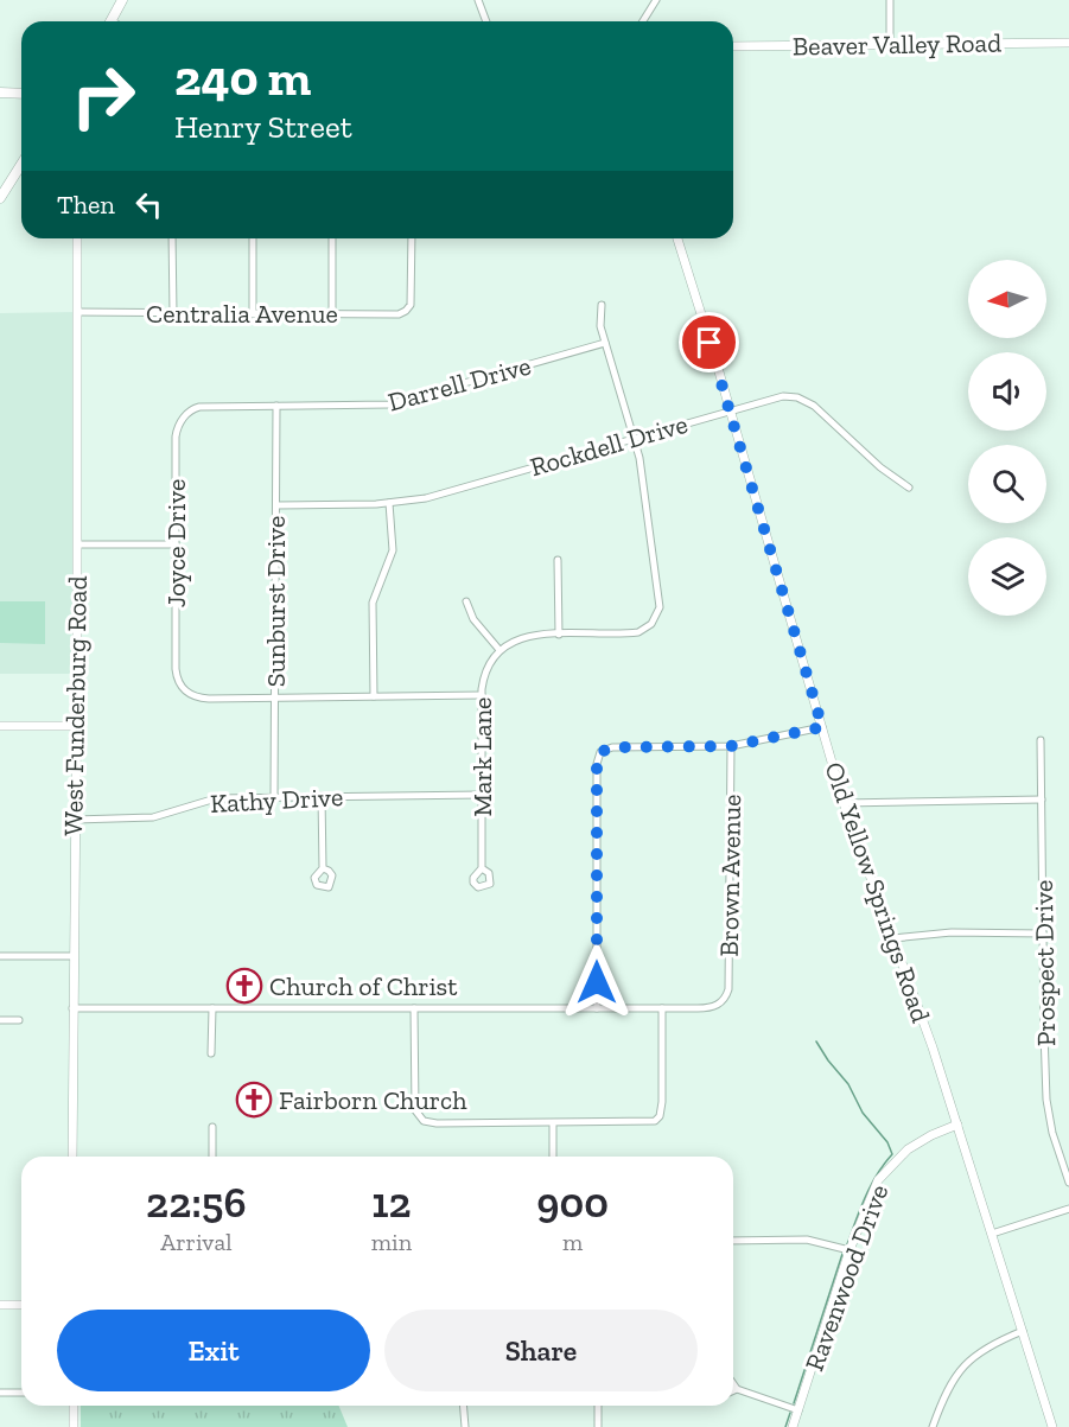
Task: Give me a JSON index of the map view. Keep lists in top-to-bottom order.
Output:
{
  "streets": {
    "street": [
      "Beaver Valley Road",
      "Centralia Avenue",
      "Darrell Drive",
      "Rockdell Drive",
      "Joyce Drive",
      "Sunburst Drive",
      "West Funderburg Road",
      "Mark Lane",
      "Kathy Drive",
      "Brown Avenue",
      "Old Yellow Springs Road",
      "Prospect Drive",
      "Ravenwood Drive"
    ]
  },
  "crossings": [
    ["Centralia Avenue", "West Funderburg Road"],
    ["Darrell Drive", "Joyce Drive"],
    ["Darrell Drive", "Sunburst Drive"],
    ["Rockdell Drive", "Sunburst Drive"],
    ["Rockdell Drive", "Old Yellow Springs Road"],
    ["Joyce Drive", "Sunburst Drive"],
    ["Sunburst Drive", "Kathy Drive"],
    ["West Funderburg Road", "Kathy Drive"],
    ["Mark Lane", "Kathy Drive"],
    ["Old Yellow Springs Road", "Ravenwood Drive"]
  ],
  "places": {
    "church": ["Church of Christ", "Fairborn Church"]
  },
  "north": "left",
  "page": {
    "turn": ["240 m", "Henry Street"],
    "then": "Then",
    "eta": [
      "22:56",
      "Arrival",
      "12",
      "min",
      "900",
      "m"
    ],
    "buttons": ["Exit", "Share"]
  }
}
